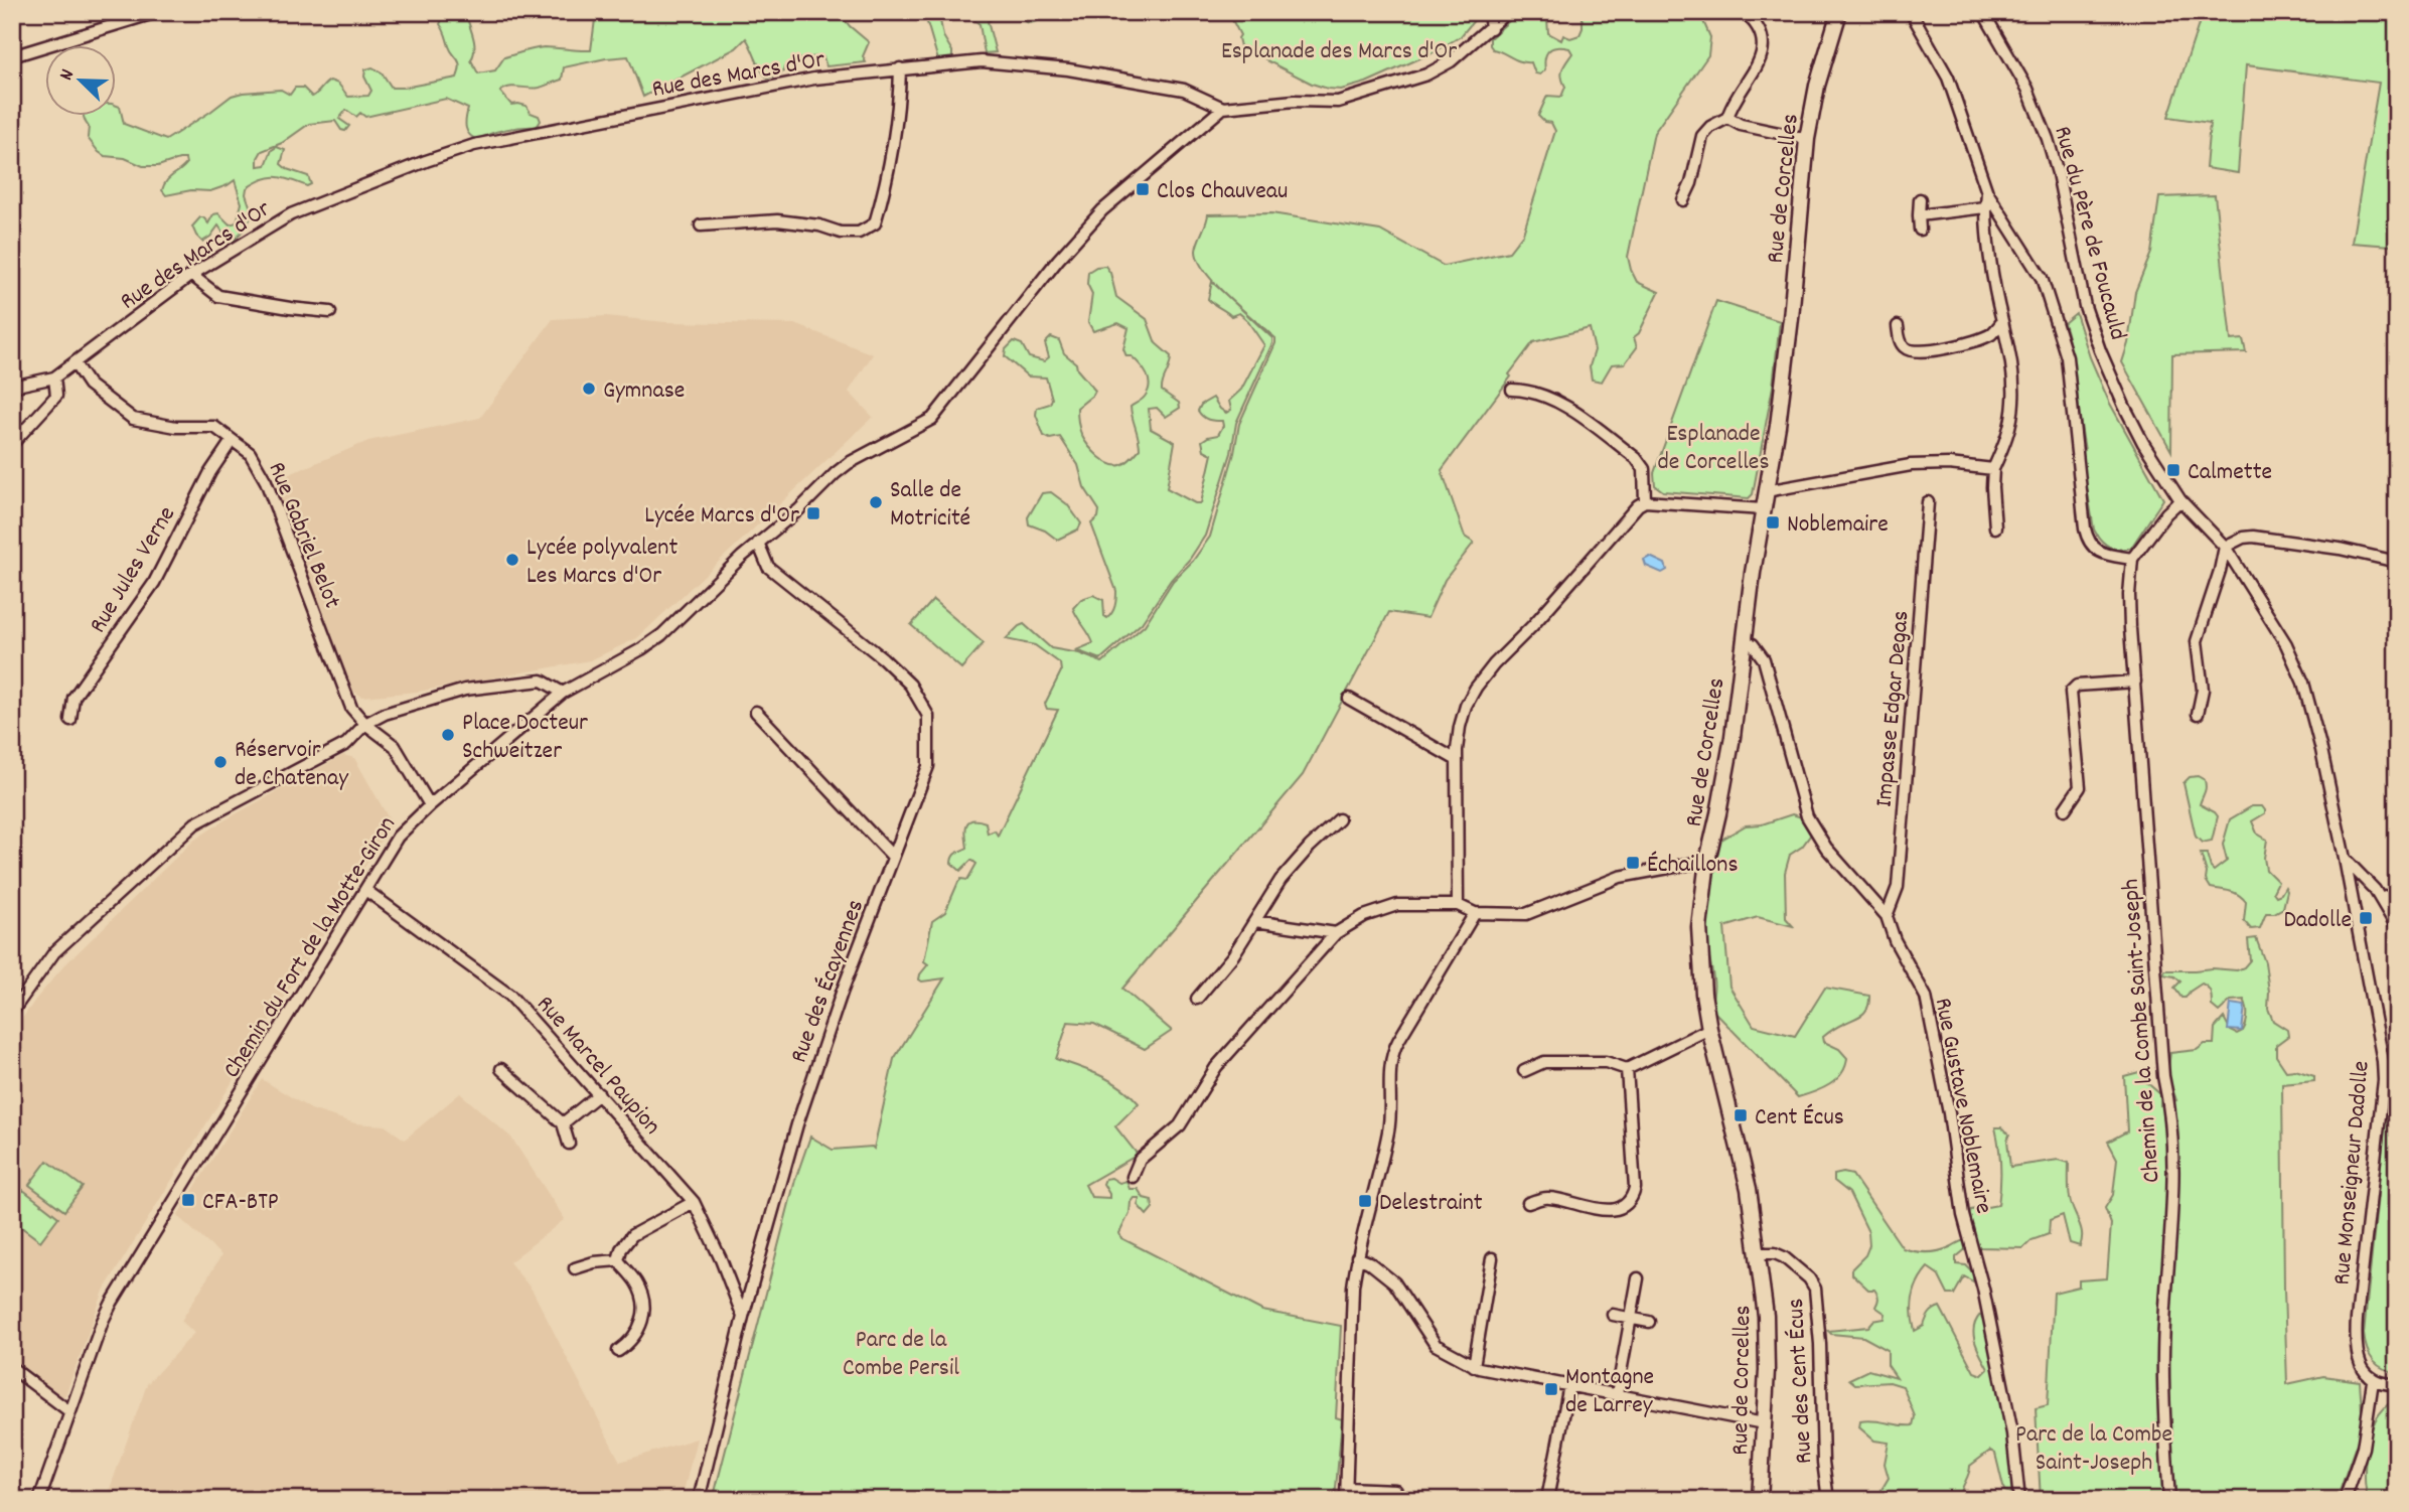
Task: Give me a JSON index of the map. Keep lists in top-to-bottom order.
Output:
{
  "streets": {
    "main road": ["Rue de Corcelles"],
    "street": [
      "Rue des Marcs d'Or",
      "Rue du Père de Foucauld",
      "Rue Gabriel Belot",
      "Rue Jules Verne",
      "Impasse Edgar Degas",
      "Chemin du Fort de la Motte-Giron",
      "Rue des Écayennes",
      "Chemin de la Combe Saint-Joseph",
      "Rue Marcel Paupion",
      "Rue Gustave Noblemaire",
      "Rue Monseigneur Dadolle",
      "Rue des Cent Écus"
    ]
  },
  "crossings": [
    ["Rue des Marcs d'Or", "Rue Gabriel Belot"],
    ["Rue des Marcs d'Or", "Chemin du Fort de la Motte-Giron"],
    ["Rue de Corcelles", "Rue Gustave Noblemaire"],
    ["Rue de Corcelles", "Rue des Cent Écus"],
    ["Rue du Père de Foucauld", "Rue Monseigneur Dadolle"],
    ["Rue Gabriel Belot", "Rue Jules Verne"],
    ["Rue Gabriel Belot", "Chemin du Fort de la Motte-Giron"],
    ["Impasse Edgar Degas", "Rue Gustave Noblemaire"],
    ["Chemin du Fort de la Motte-Giron", "Rue des Écayennes"],
    ["Chemin du Fort de la Motte-Giron", "Rue Marcel Paupion"],
    ["Rue des Écayennes", "Rue Marcel Paupion"]
  ],
  "parks": [
    "Esplanade des Marcs d'Or",
    "Esplanade de Corcelles",
    "Parc de la Combe Persil",
    "Parc de la Combe Saint-Joseph"
  ],
  "places": {
    "transit": [
      "Clos Chauveau",
      "Calmette",
      "Lycée Marcs d'Or",
      "Noblemaire",
      "Échaillons",
      "Dadolle",
      "Cent Écus",
      "CFA-BTP",
      "Delestraint",
      "Montagne de Larrey"
    ],
    "other": [
      "Gymnase",
      "Salle de Motricité",
      "Lycée polyvalent Les Marcs d'Or",
      "Place Docteur Schweitzer",
      "Réservoir de Chatenay"
    ]
  },
  "north": "top left"
}
